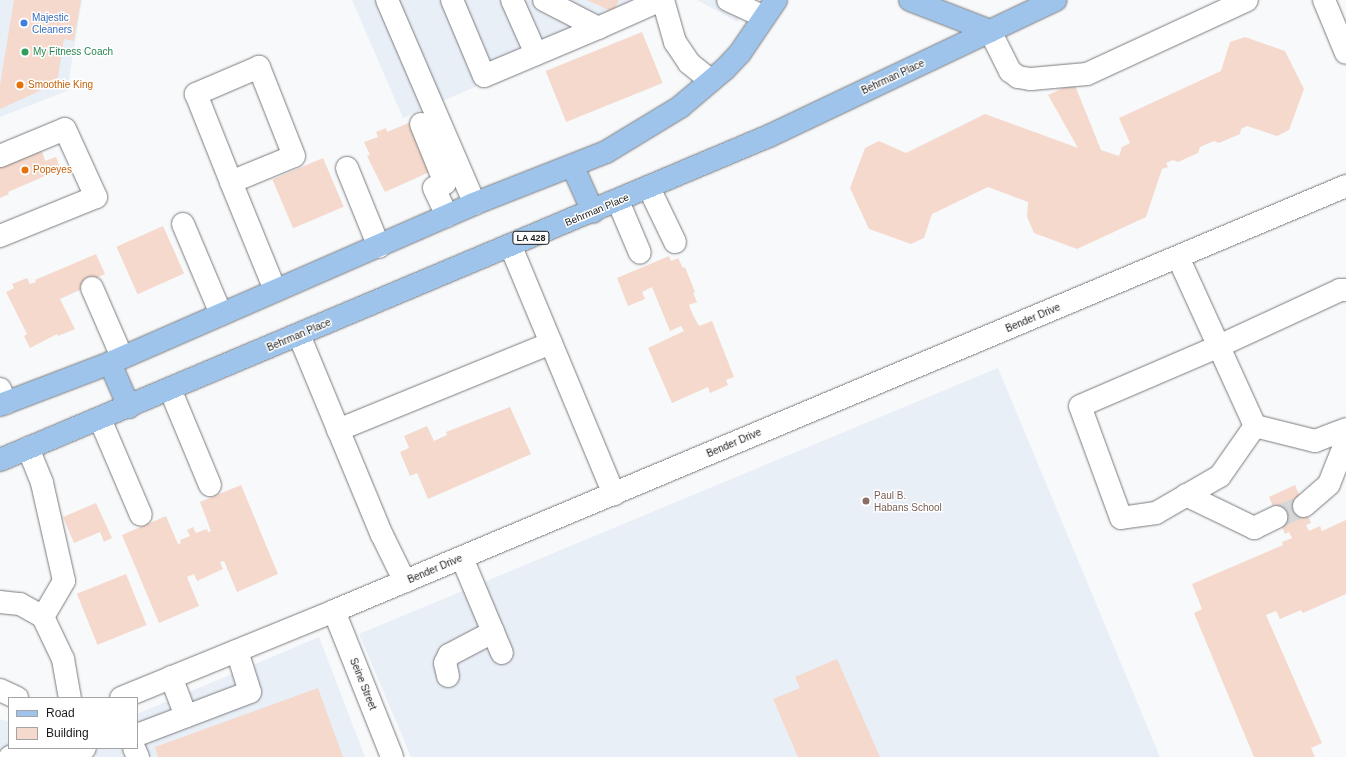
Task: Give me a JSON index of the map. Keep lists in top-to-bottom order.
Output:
{
  "streets": {
    "main road": ["Behrman Place", "LA 428"],
    "street": ["Bender Drive", "Seine Street"]
  },
  "crossings": [
    ["Bender Drive", "Seine Street"]
  ],
  "places": [
    "Majestic Cleaners",
    "My Fitness Coach",
    "Smoothie King",
    "Popeyes",
    "Paul B. Habans School"
  ],
  "legend": ["Road", "Building"]
}
